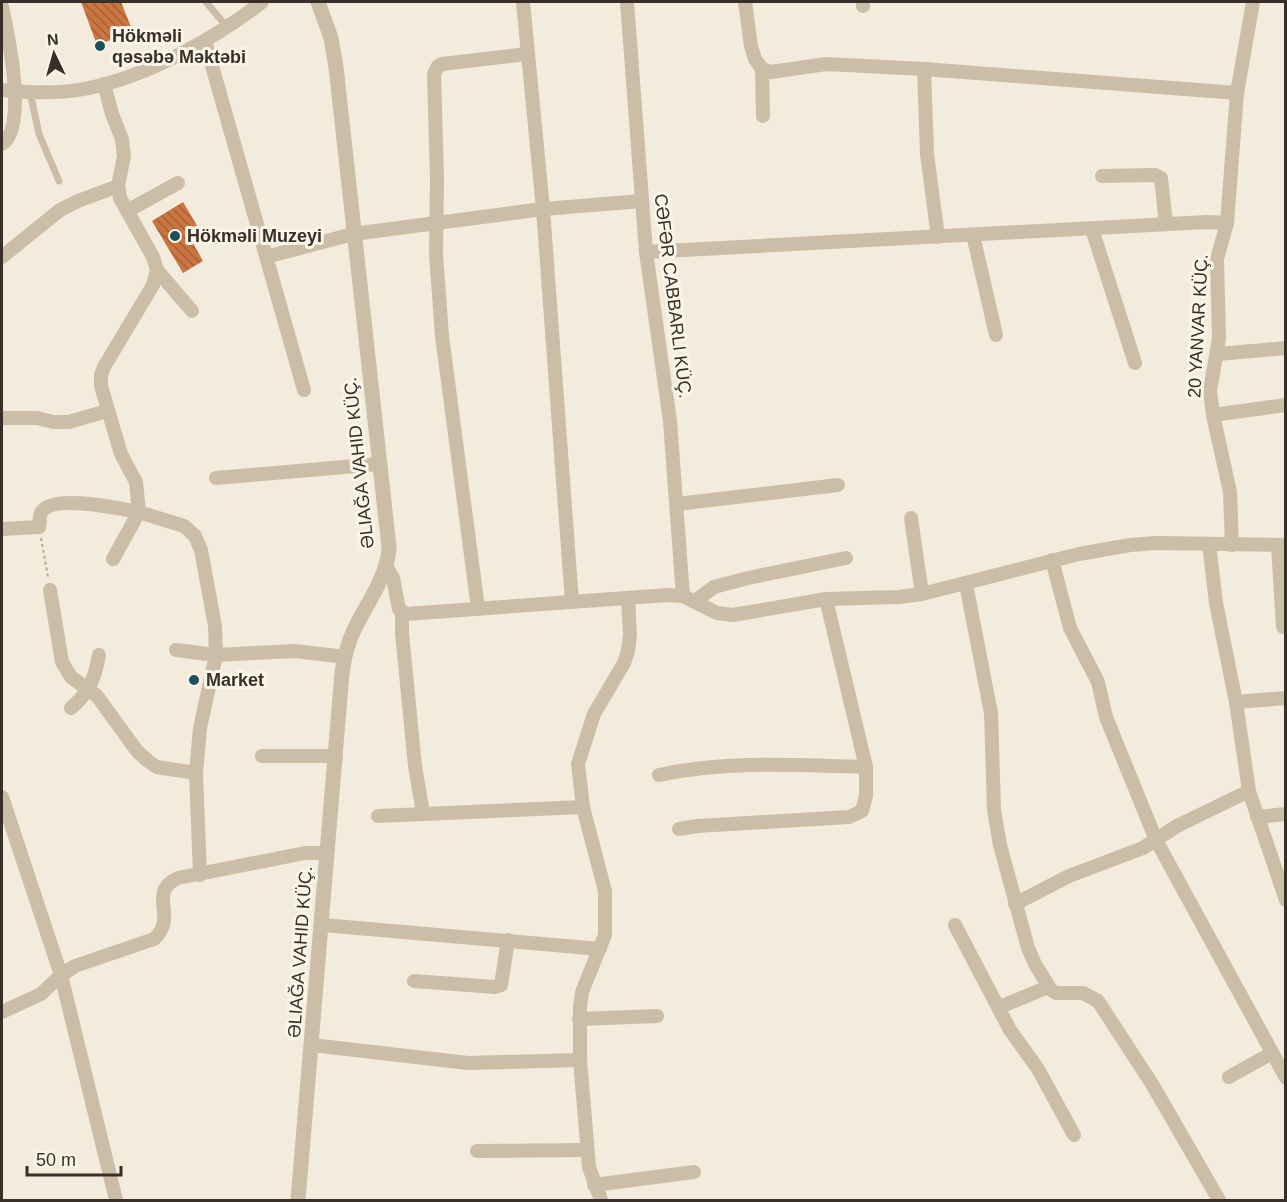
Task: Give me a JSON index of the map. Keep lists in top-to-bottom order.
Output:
{
  "streets": {
    "street": ["20 YANVAR KÜÇ.", "ƏLIAĞA VAHID KÜÇ."]
  },
  "places": ["Hökməli qəsəbə Məktəbi", "Hökməli Muzeyi", "Market"],
  "scale_bar": "50 m",
  "north": "top"
}
